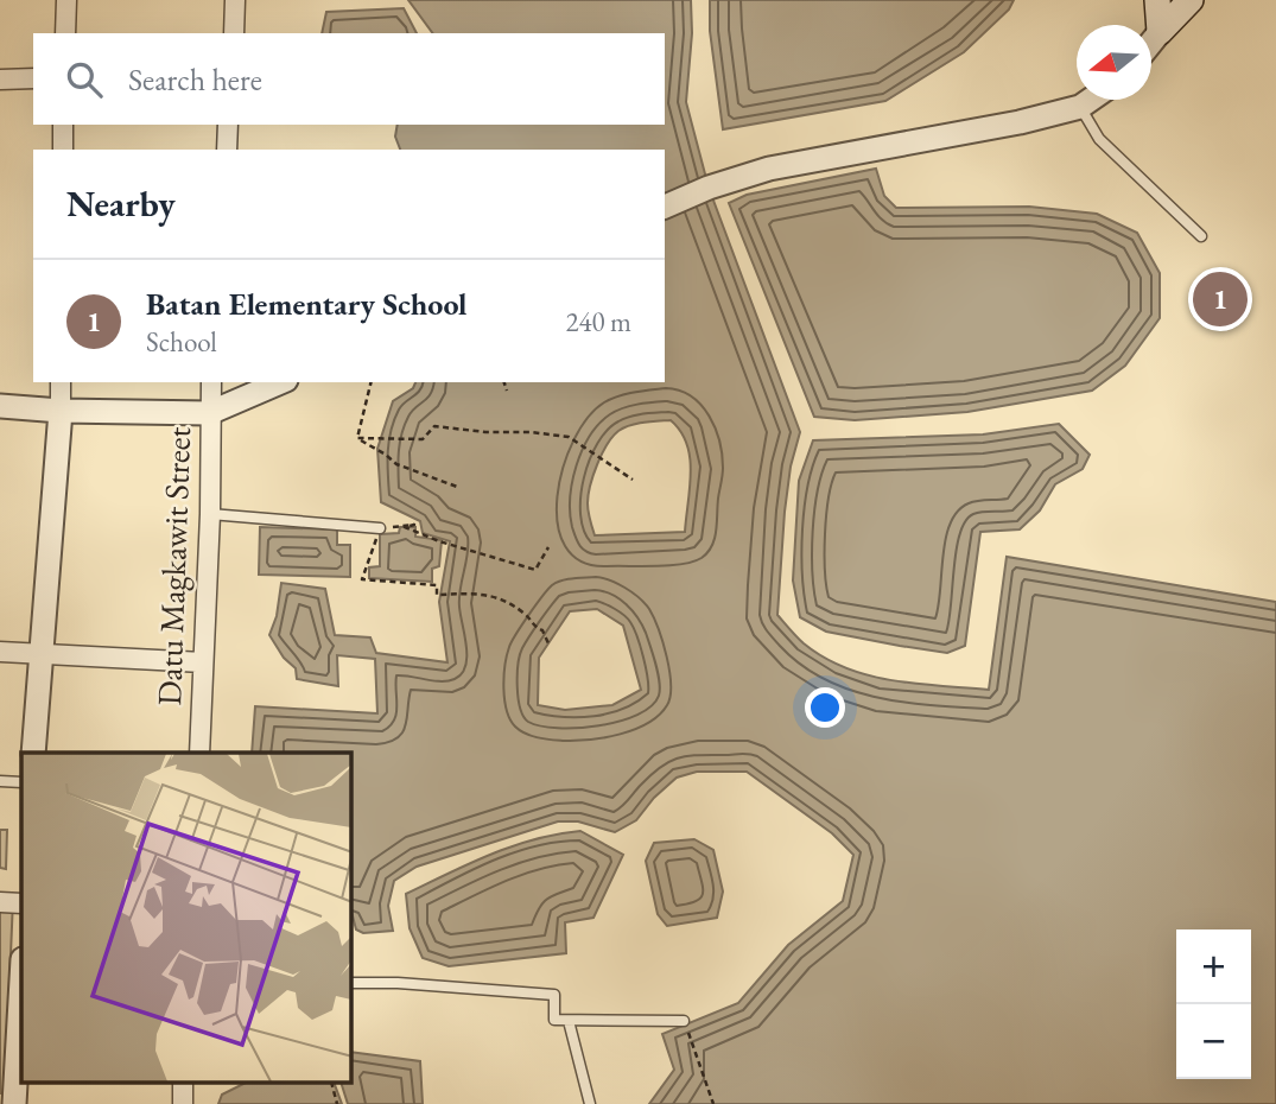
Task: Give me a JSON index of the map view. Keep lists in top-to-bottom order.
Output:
{
  "streets": {
    "street": ["Datu Magkawit Street"]
  },
  "north": "left",
  "page": {
    "search": "Search here",
    "heading": "Nearby",
    "list": [
      {
        "mark": "1",
        "name": "Batan Elementary School",
        "note": "School",
        "value": "240 m"
      }
    ],
    "pins": "1",
    "map_buttons": ["+", "−"]
  }
}
